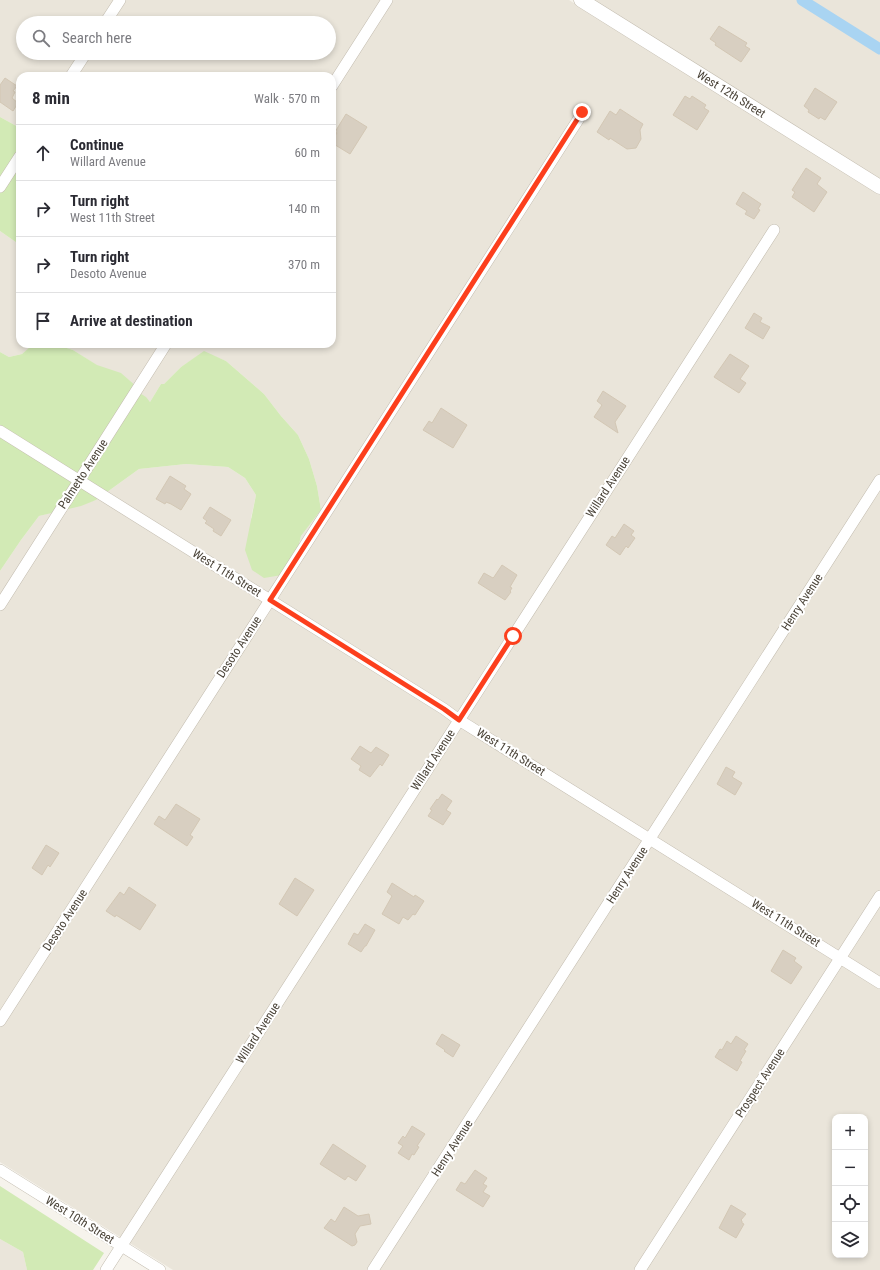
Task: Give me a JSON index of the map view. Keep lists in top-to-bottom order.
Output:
{
  "streets": {
    "street": [
      "West 12th Street",
      "Palmetto Avenue",
      "Willard Avenue",
      "West 11th Street",
      "Henry Avenue",
      "Desoto Avenue",
      "Prospect Avenue",
      "West 10th Street"
    ]
  },
  "crossings": [
    ["Palmetto Avenue", "West 11th Street"],
    ["Willard Avenue", "West 11th Street"],
    ["Willard Avenue", "West 10th Street"],
    ["West 11th Street", "Henry Avenue"],
    ["West 11th Street", "Desoto Avenue"],
    ["West 11th Street", "Prospect Avenue"]
  ],
  "page": {
    "search": "Search here",
    "heading": ["8 min", "Walk · 570 m"],
    "list": [
      ["Continue", "Willard Avenue", "60 m"],
      ["Turn right", "West 11th Street", "140 m"],
      ["Turn right", "Desoto Avenue", "370 m"],
      "Arrive at destination"
    ],
    "map_buttons": ["+", "−"]
  }
}
